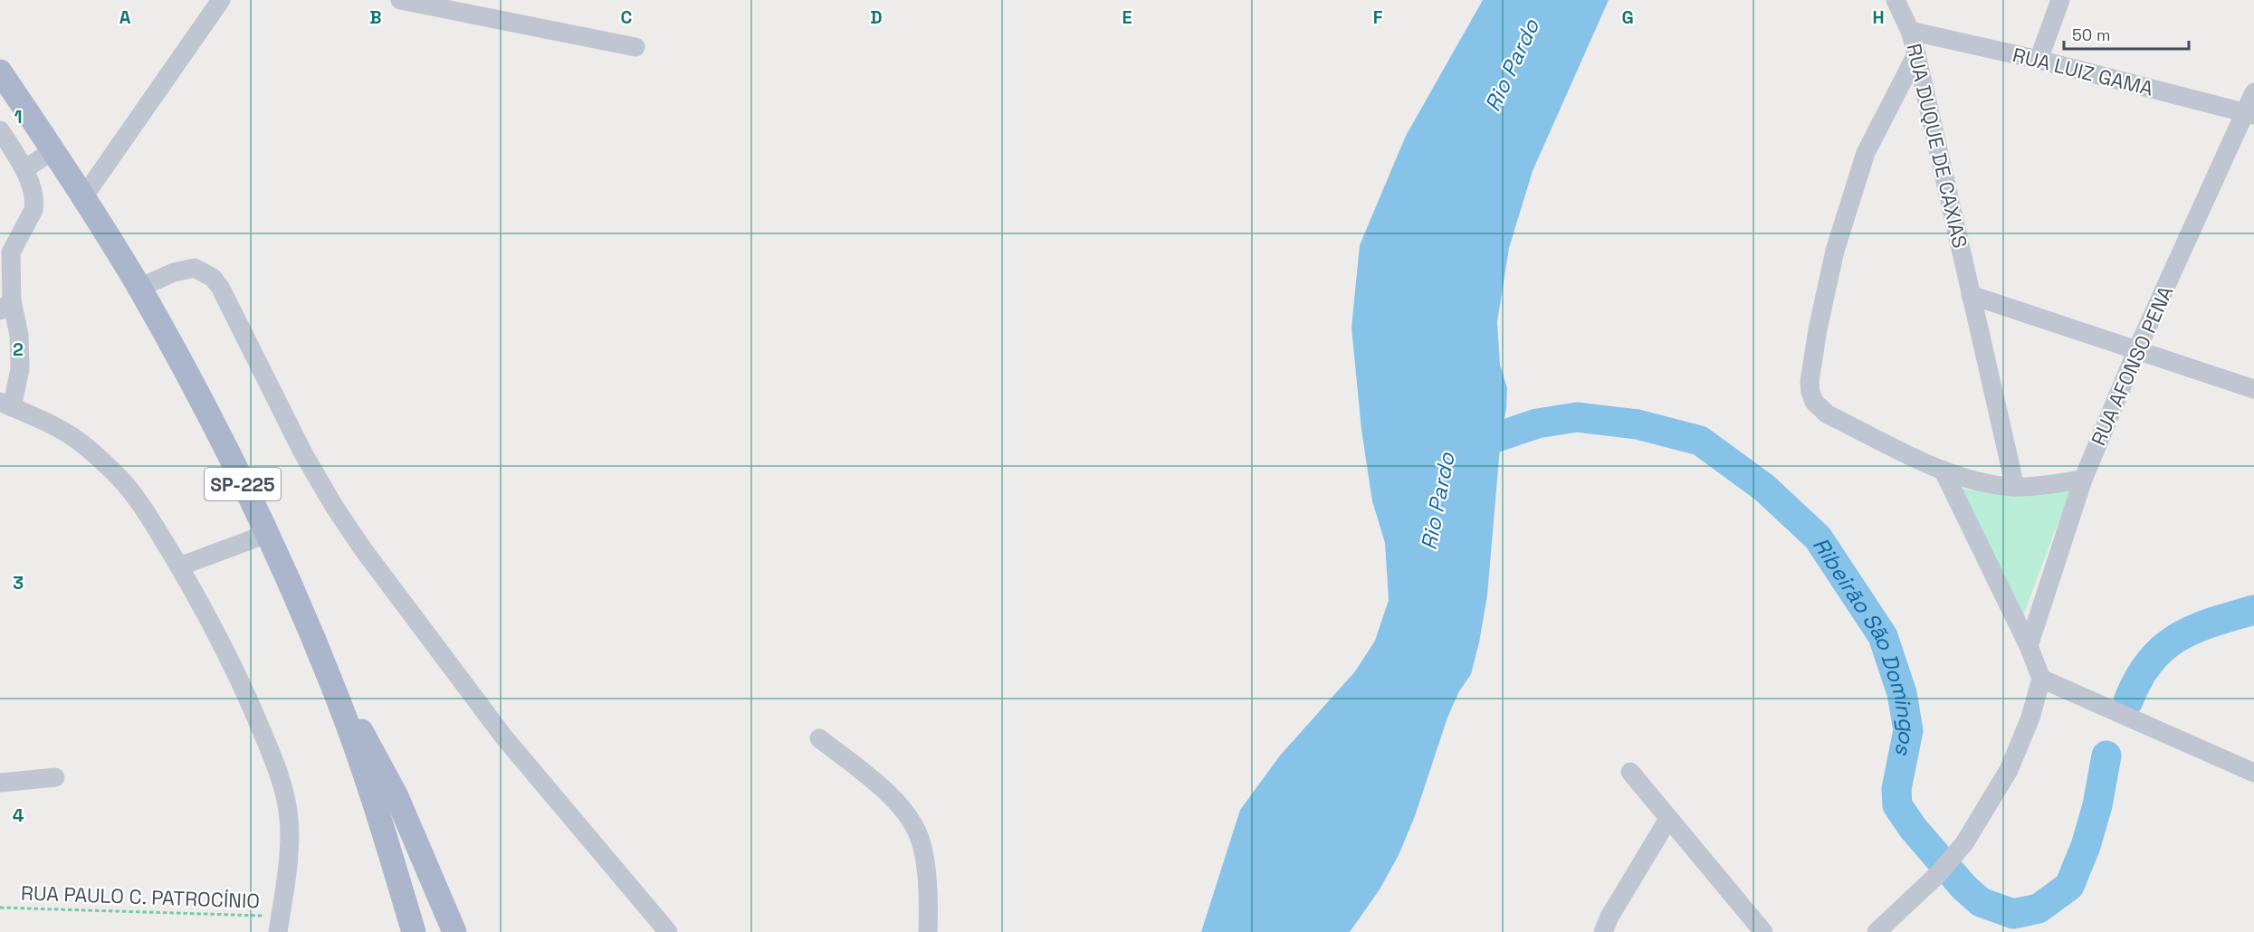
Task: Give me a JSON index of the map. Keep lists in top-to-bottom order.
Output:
{
  "streets": {
    "main road": ["SP-225"],
    "street": ["RUA LUIZ GAMA", "RUA DUQUE DE CAXIAS", "RUA AFONSO PENA"],
    "path": ["RUA PAULO C. PATROCÍNIO"]
  },
  "crossings": [
    ["RUA LUIZ GAMA", "RUA DUQUE DE CAXIAS"],
    ["RUA LUIZ GAMA", "RUA AFONSO PENA"]
  ],
  "water": ["Rio Pardo", "Ribeirão São Domingos"],
  "scale_bar": "50 m",
  "grid": {
    "columns": [
      "A",
      "B",
      "C",
      "D",
      "E",
      "F",
      "G",
      "H"
    ],
    "rows": [
      "1",
      "2",
      "3",
      "4"
    ]
  }
}
